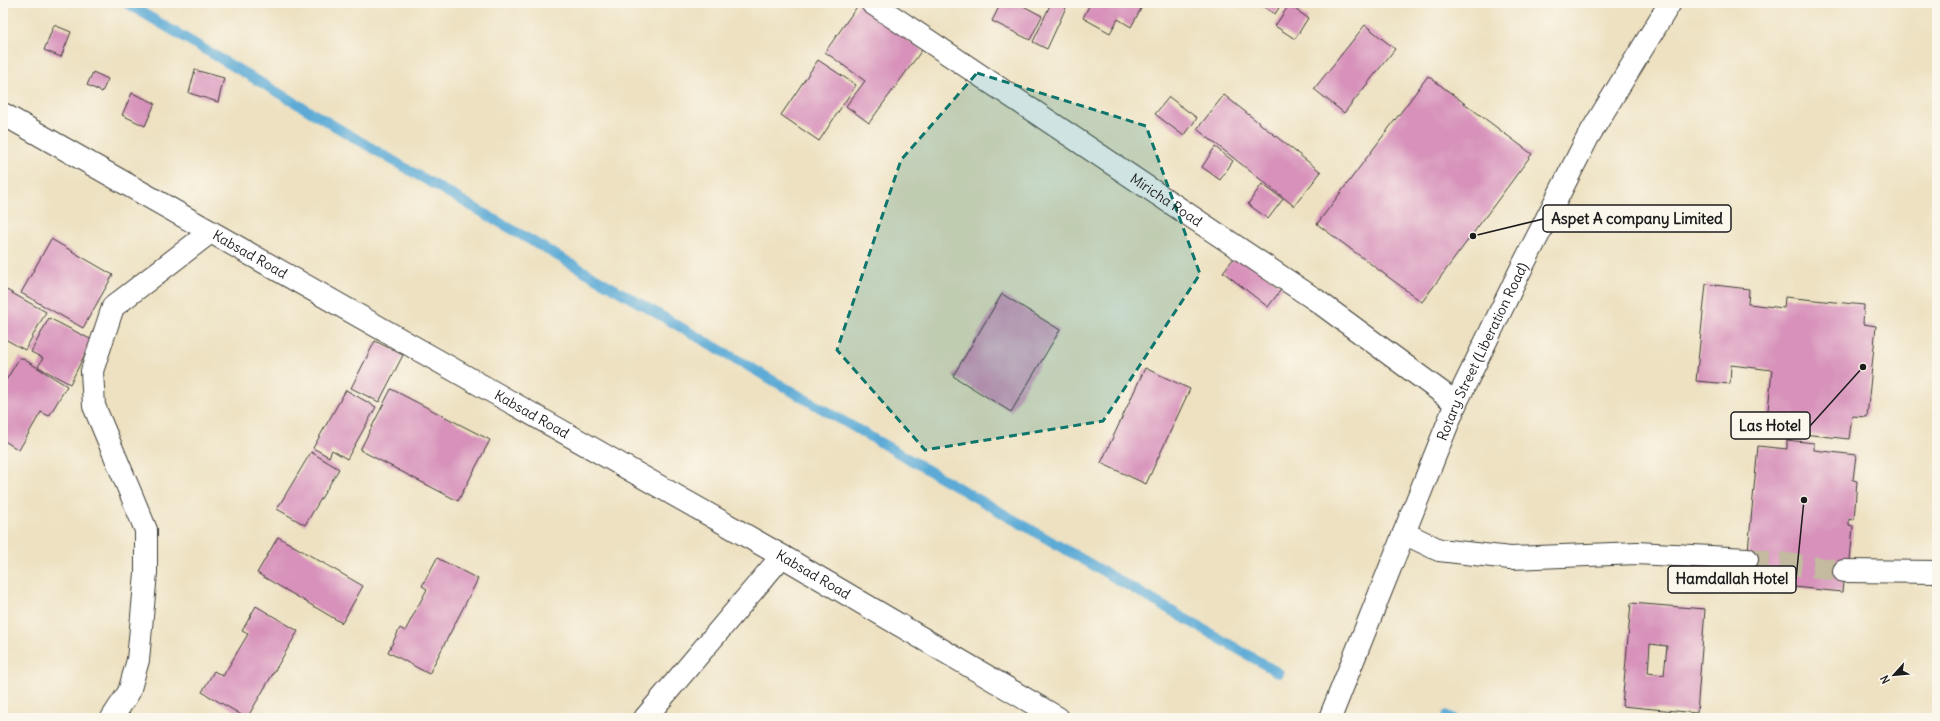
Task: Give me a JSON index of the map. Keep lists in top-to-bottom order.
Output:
{
  "streets": {
    "street": ["Miricha Road", "Kabsad Road", "Rotary Street (Liberation Road)"]
  },
  "crossings": [
    ["Miricha Road", "Rotary Street (Liberation Road)"]
  ],
  "places": ["Aspet A company Limited", "Las Hotel", "Hamdallah Hotel"],
  "north": "bottom left"
}
